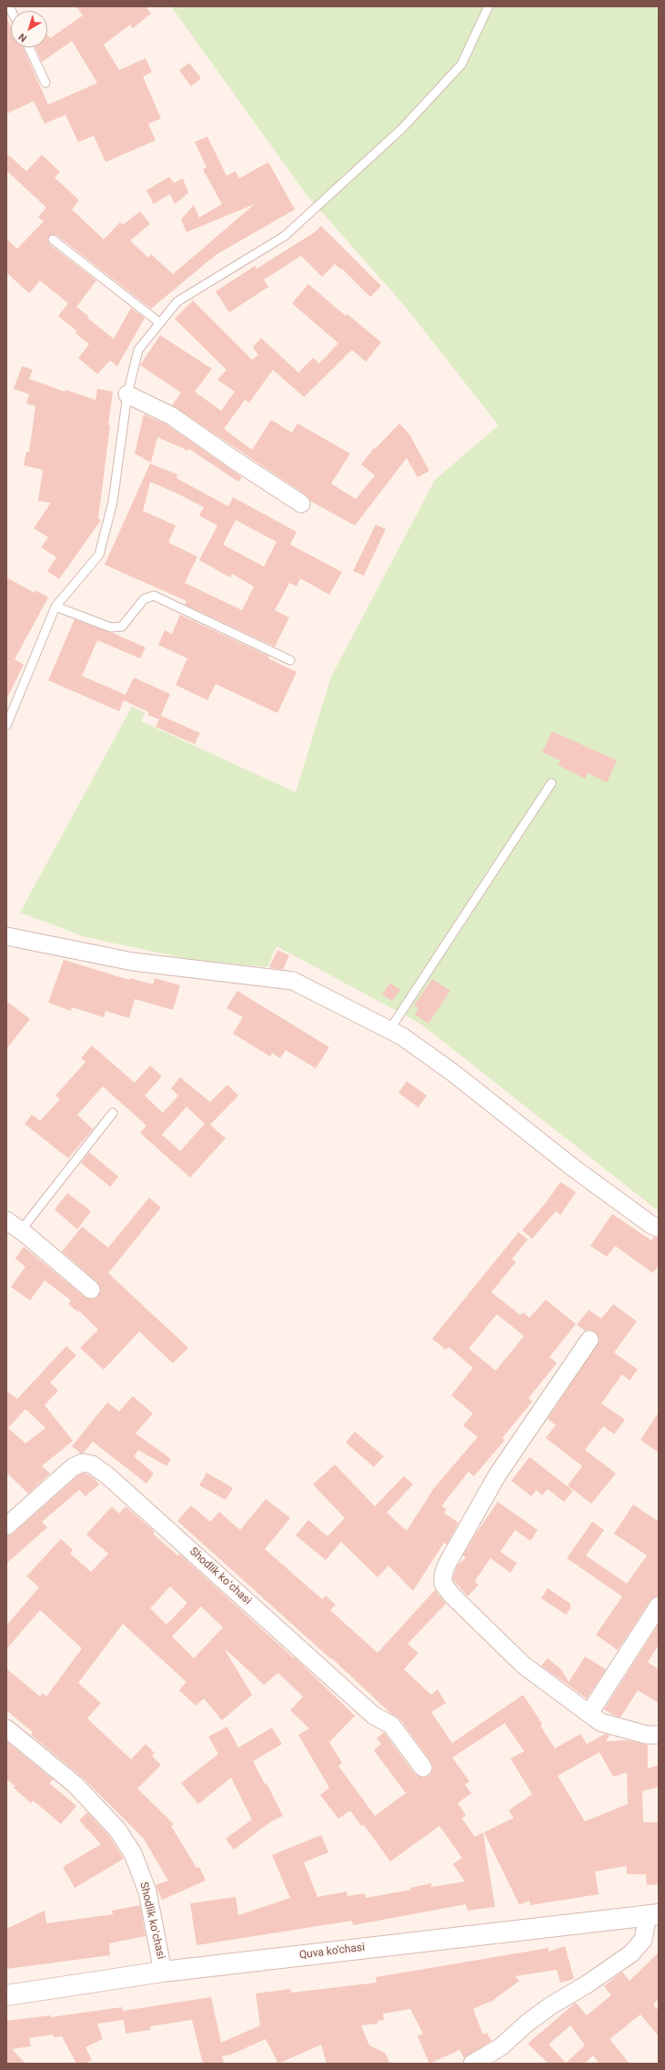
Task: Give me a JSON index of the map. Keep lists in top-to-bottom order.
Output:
{
  "streets": {
    "main road": ["Quva ko'chasi"],
    "street": ["Shodlik koʻchasi"]
  },
  "crossings": [
    ["Shodlik koʻchasi", "Quva ko'chasi"]
  ],
  "north": "bottom left"
}
